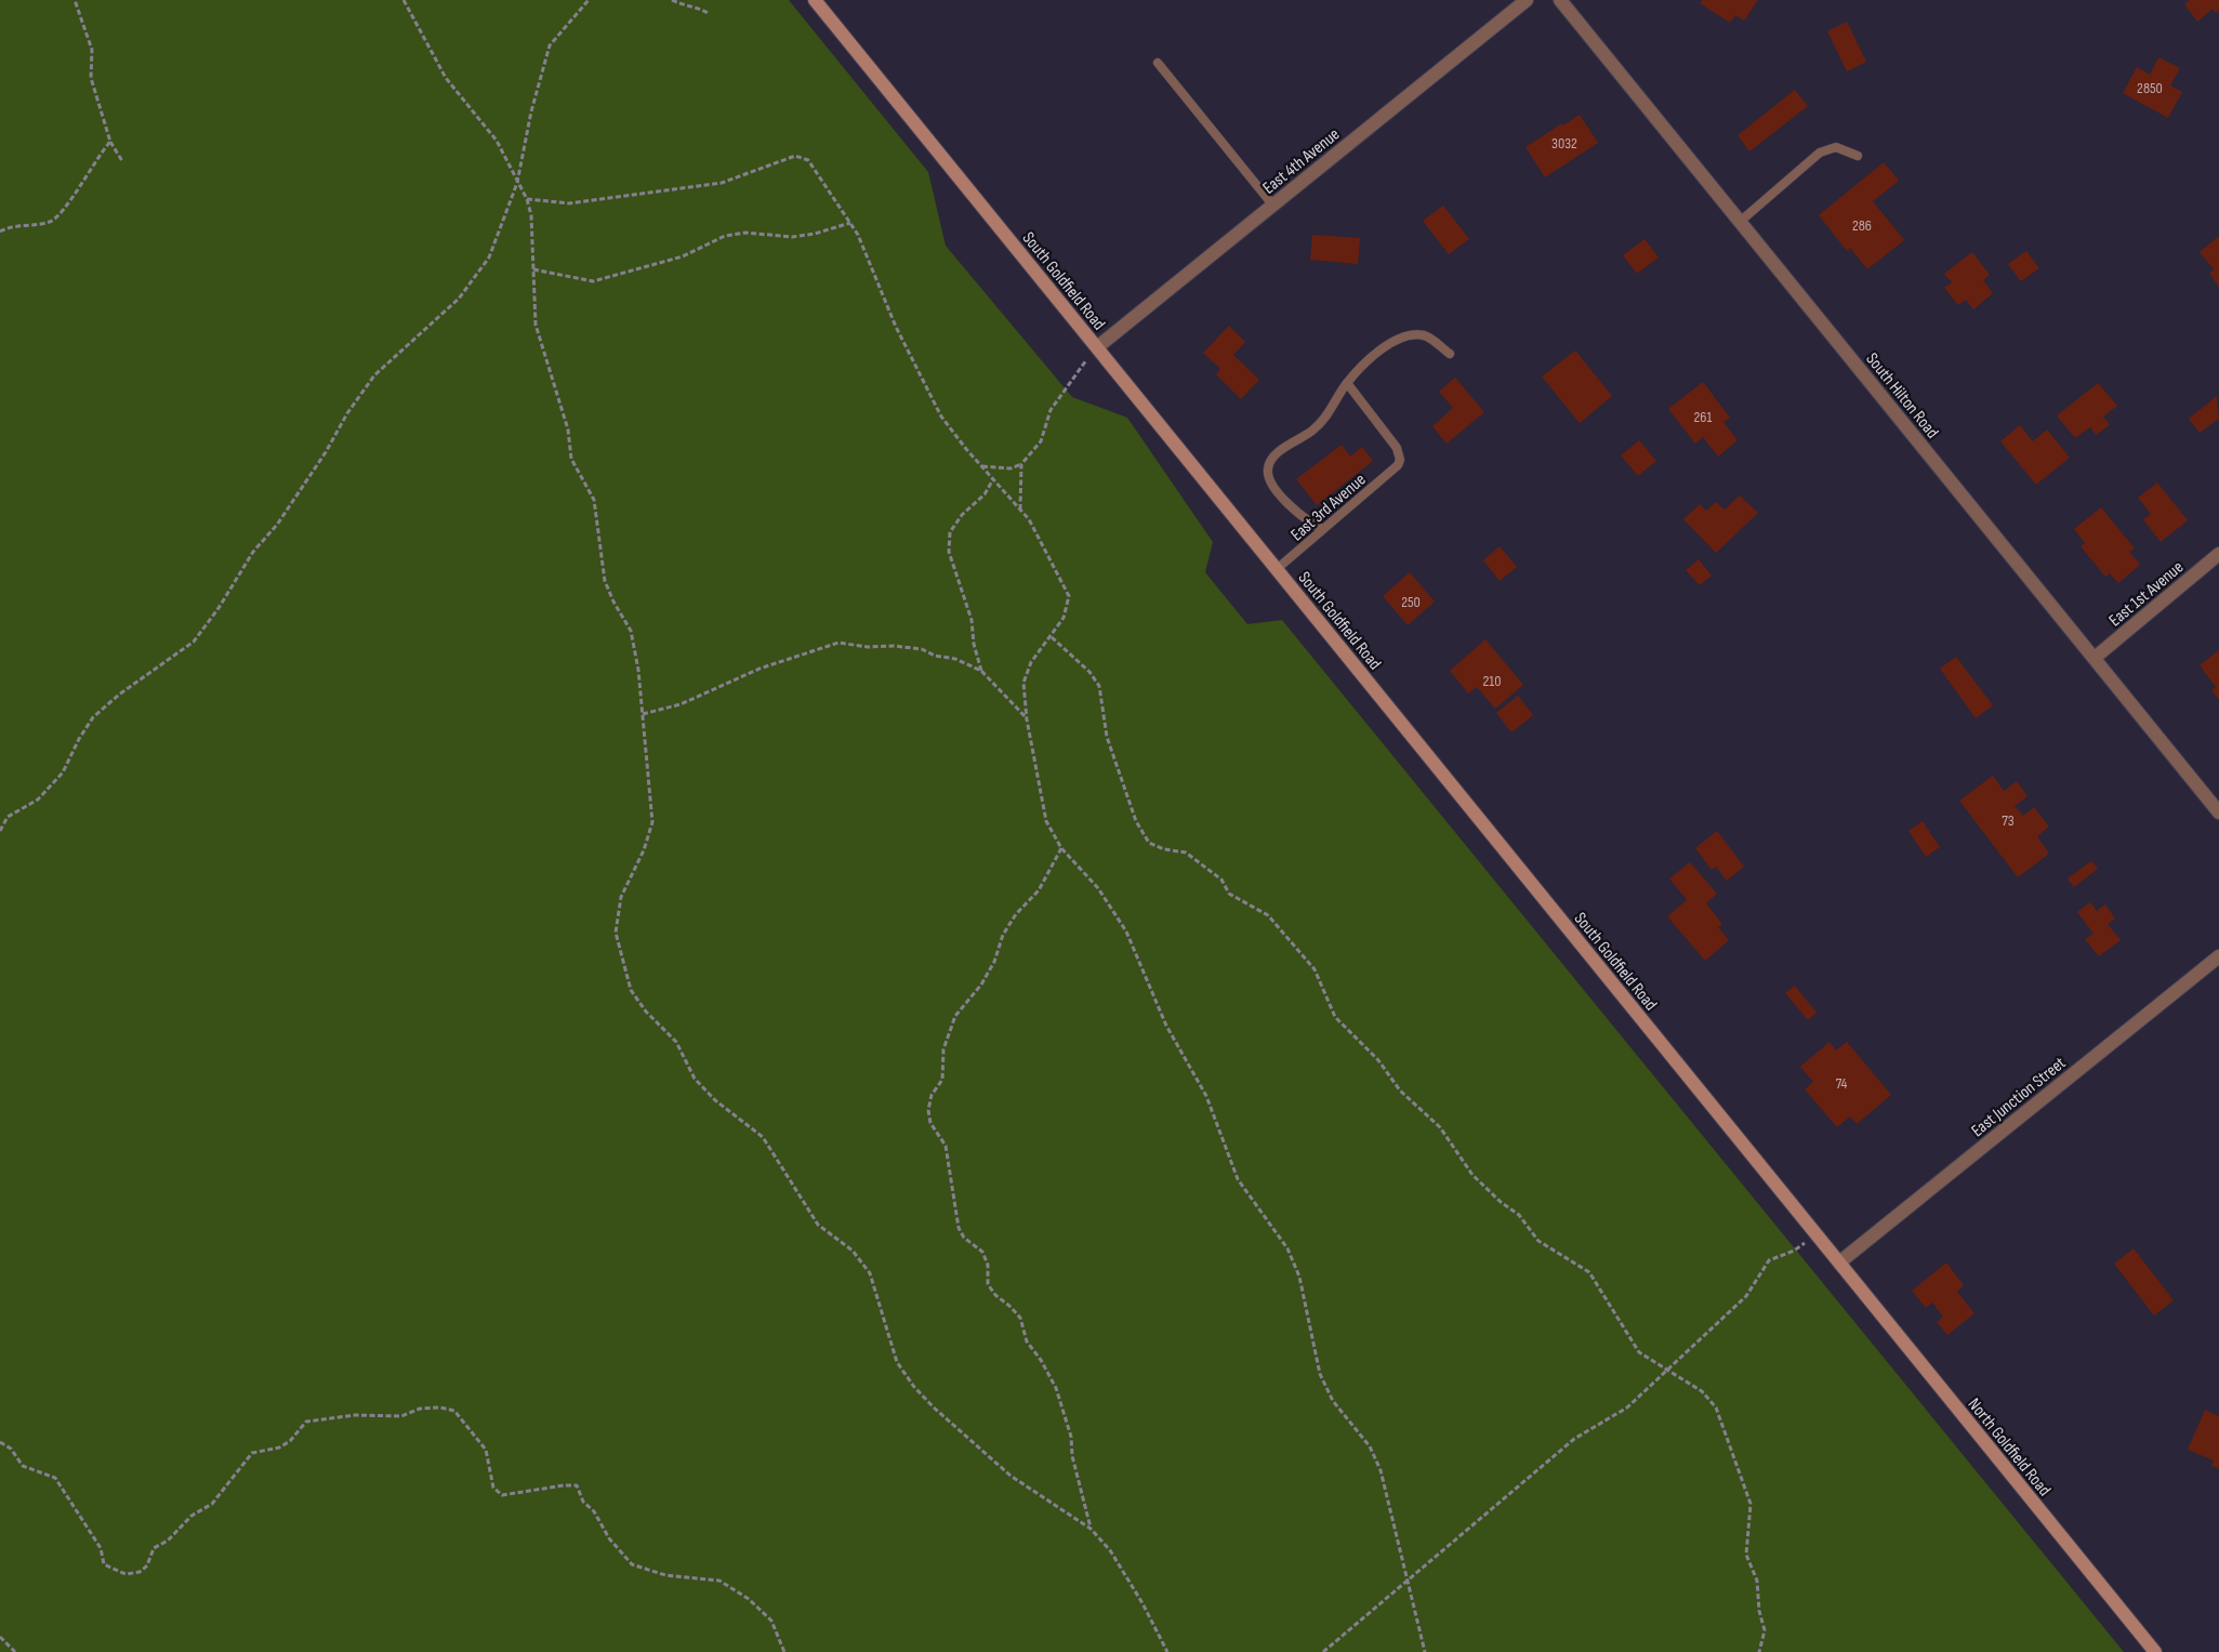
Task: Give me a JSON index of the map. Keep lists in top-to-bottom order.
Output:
{
  "streets": {
    "main road": ["South Goldfield Road", "North Goldfield Road"],
    "street": [
      "East 4th Avenue",
      "South Hilton Road",
      "East 1st Avenue",
      "East Junction Street"
    ],
    "lane": ["East 3rd Avenue"]
  },
  "crossings": [
    ["East 4th Avenue", "South Goldfield Road"],
    ["South Goldfield Road", "East 3rd Avenue"],
    ["South Goldfield Road", "East Junction Street"],
    ["South Goldfield Road", "North Goldfield Road"],
    ["South Hilton Road", "East 1st Avenue"],
    ["East Junction Street", "North Goldfield Road"]
  ],
  "house_numbers": [
    "2850",
    "3032",
    "286",
    "261",
    "250",
    "210",
    "73",
    "74"
  ]
}
